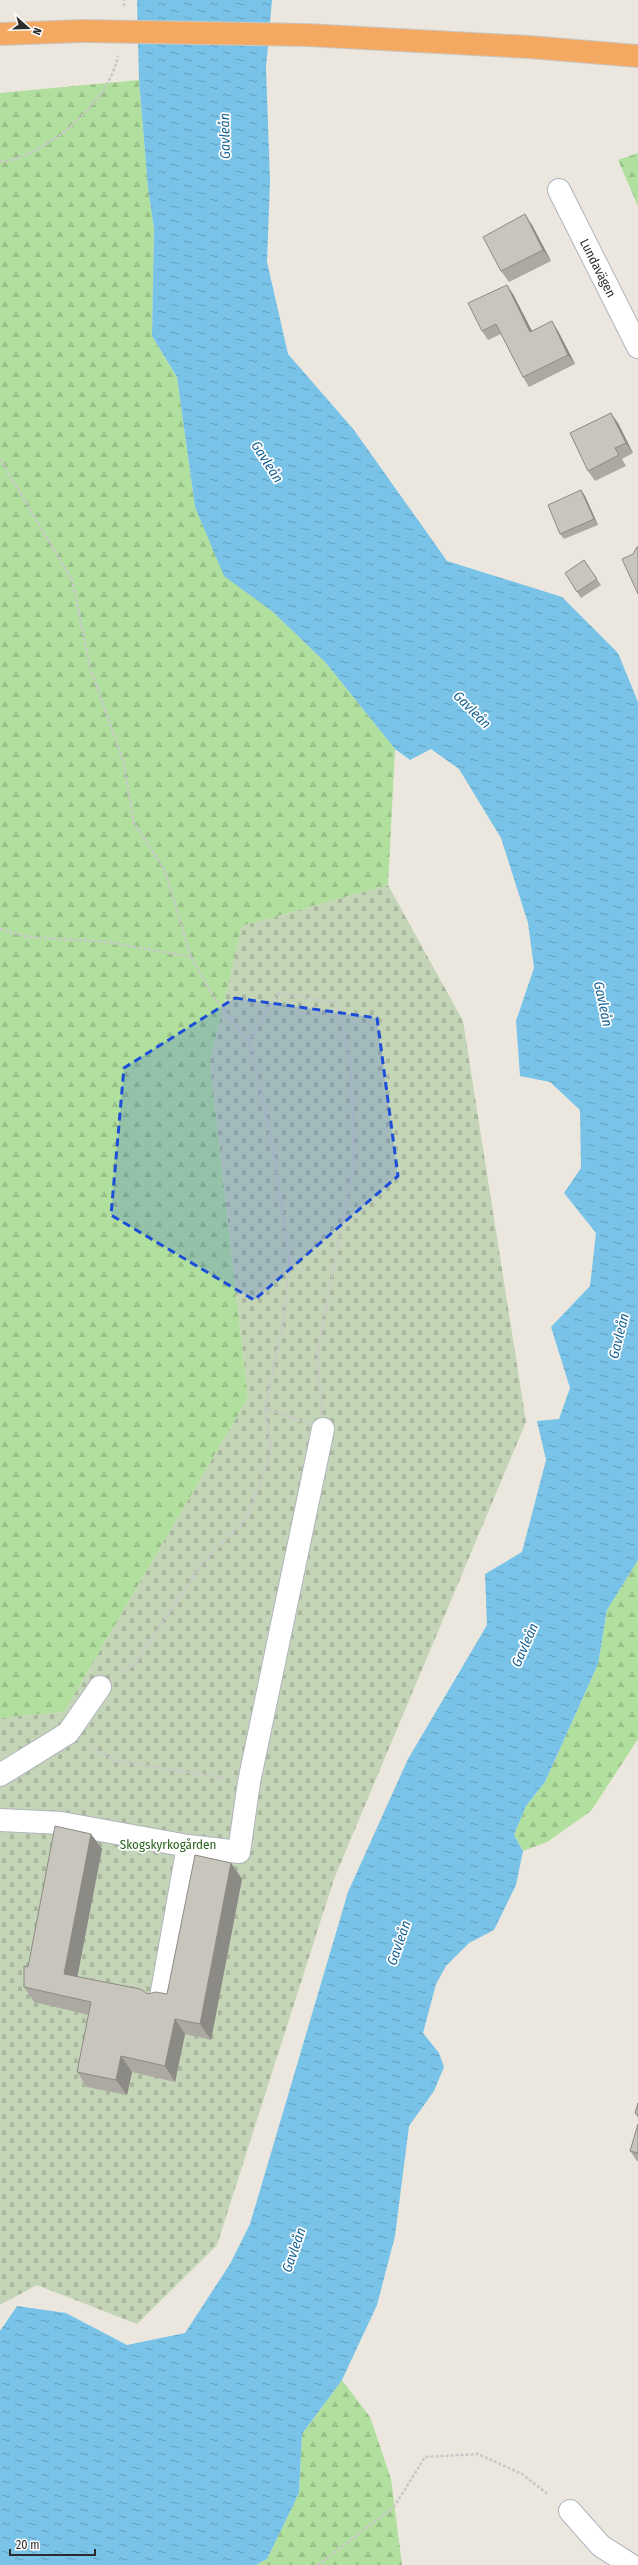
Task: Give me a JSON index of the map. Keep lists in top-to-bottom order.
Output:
{
  "streets": {
    "street": ["Lundavägen"]
  },
  "water": ["Gavleån"],
  "parks": ["Skogskyrkogården"],
  "scale_bar": "20 m",
  "north": "right"
}
